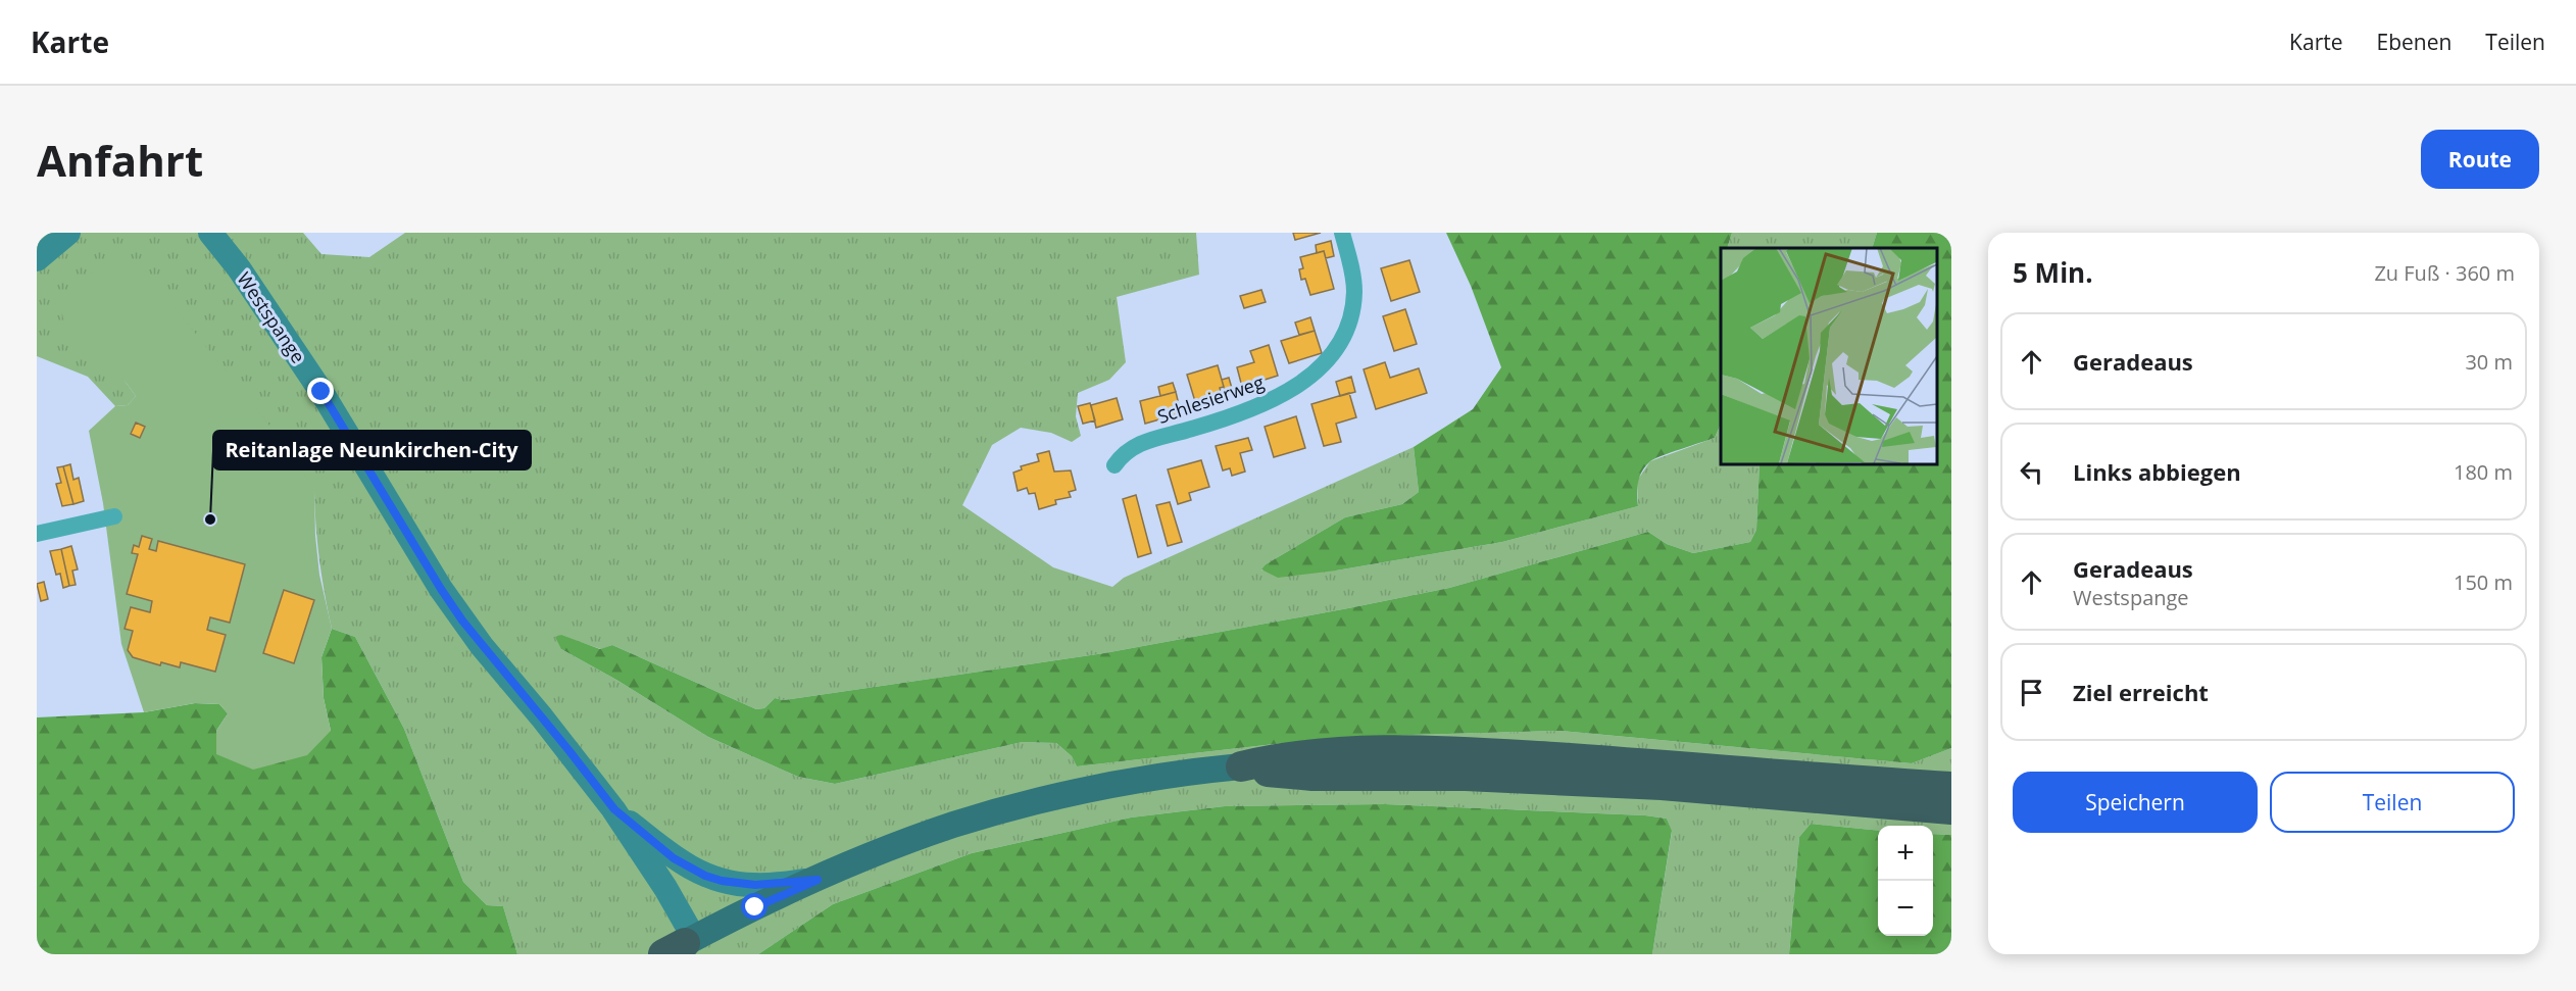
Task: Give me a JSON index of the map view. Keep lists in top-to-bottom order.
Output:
{
  "streets": {
    "main road": ["Westspange"],
    "street": ["Schlesierweg"]
  },
  "places": ["Reitanlage Neunkirchen-City"],
  "page": {
    "header": "Karte",
    "nav": ["Karte", "Ebenen", "Teilen"],
    "buttons": [
      "Route",
      ["Speichern", "Teilen"]
    ],
    "title": "Anfahrt",
    "heading": ["5 Min.", "Zu Fuß · 360 m"],
    "list": [
      ["Geradeaus", "30 m"],
      ["Links abbiegen", "180 m"],
      ["Geradeaus", "Westspange", "150 m"],
      "Ziel erreicht"
    ],
    "map_buttons": ["+", "−"]
  }
}
